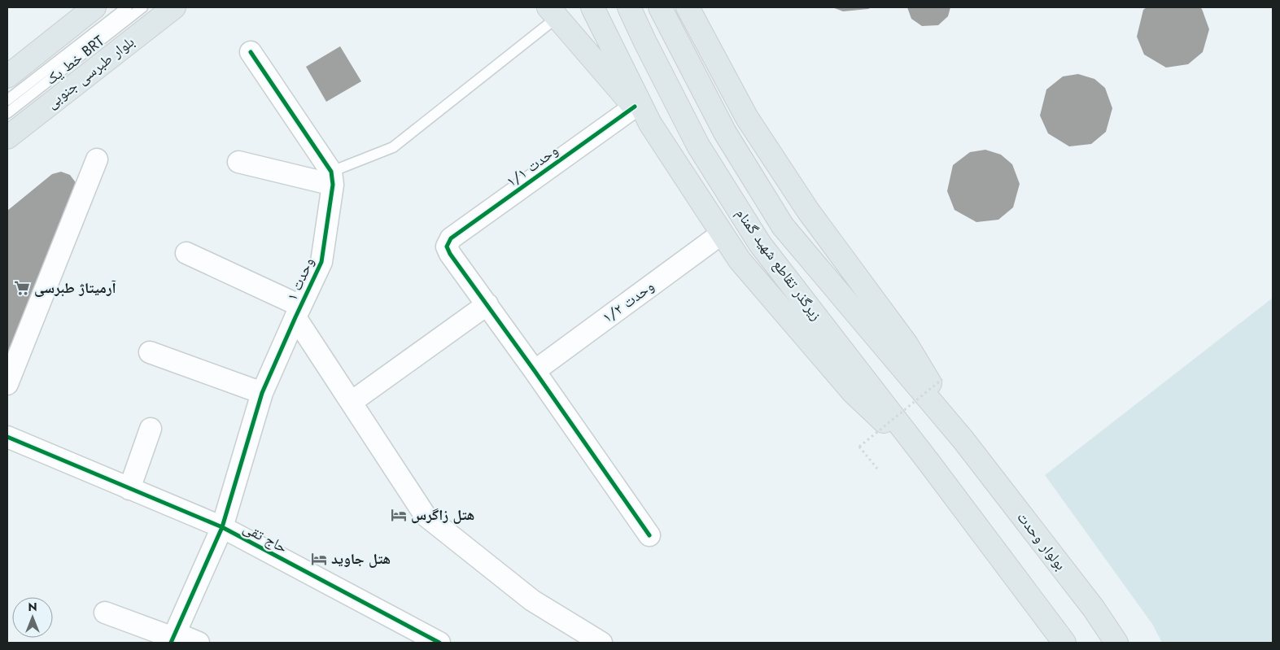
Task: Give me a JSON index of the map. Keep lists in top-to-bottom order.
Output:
{
  "streets": {
    "main road": ["بلوار طبرسی جنوبی", "زیرگذر تقاطع شهید گمنام", "بولوار وحدت"],
    "street": [
      "وحدت ۱/۱",
      "وحدت ۱",
      "وحدت ۱/۲",
      "حاج تقی"
    ],
    "lane": ["خط یک BRT"]
  },
  "crossings": [
    ["زیرگذر تقاطع شهید گمنام", "بولوار وحدت"],
    ["وحدت ۱", "حاج تقی"]
  ],
  "places": {
    "supermarket": ["آرمیتاژ طبرسی"],
    "hotel": ["هتل زاگرس", "هتل جاوید"]
  },
  "north": "top"
}
